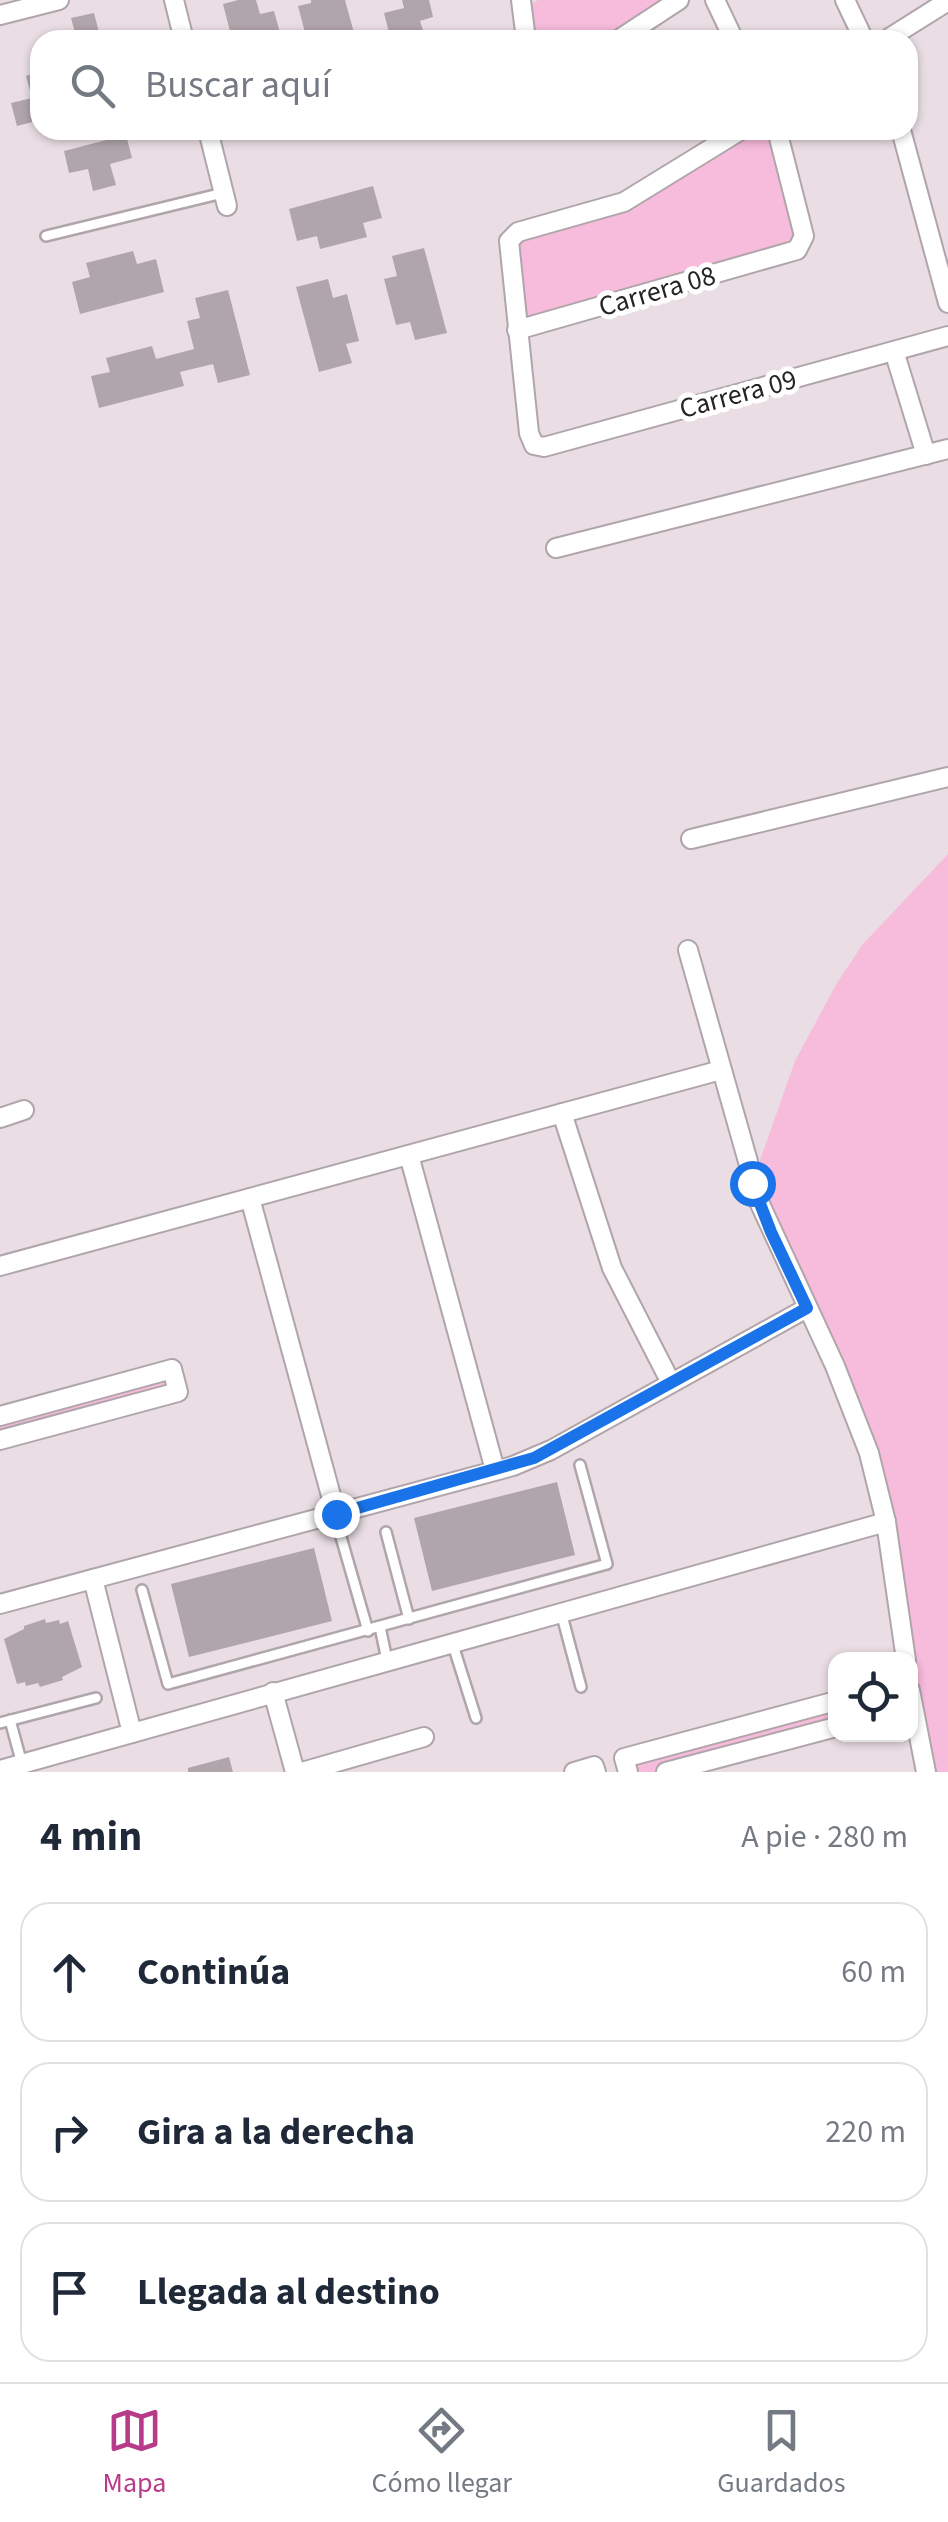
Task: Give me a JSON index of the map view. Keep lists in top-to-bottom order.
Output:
{
  "streets": {
    "street": ["Carrera 08", "Carrera 09"]
  },
  "crossings": [
    ["Carrera 08", "Carrera 09"]
  ],
  "page": {
    "search": "Buscar aquí",
    "heading": ["4 min", "A pie · 280 m"],
    "list": [
      ["Continúa", "60 m"],
      ["Gira a la derecha", "220 m"],
      "Llegada al destino"
    ],
    "nav": ["Mapa", "Cómo llegar", "Guardados"]
  }
}
